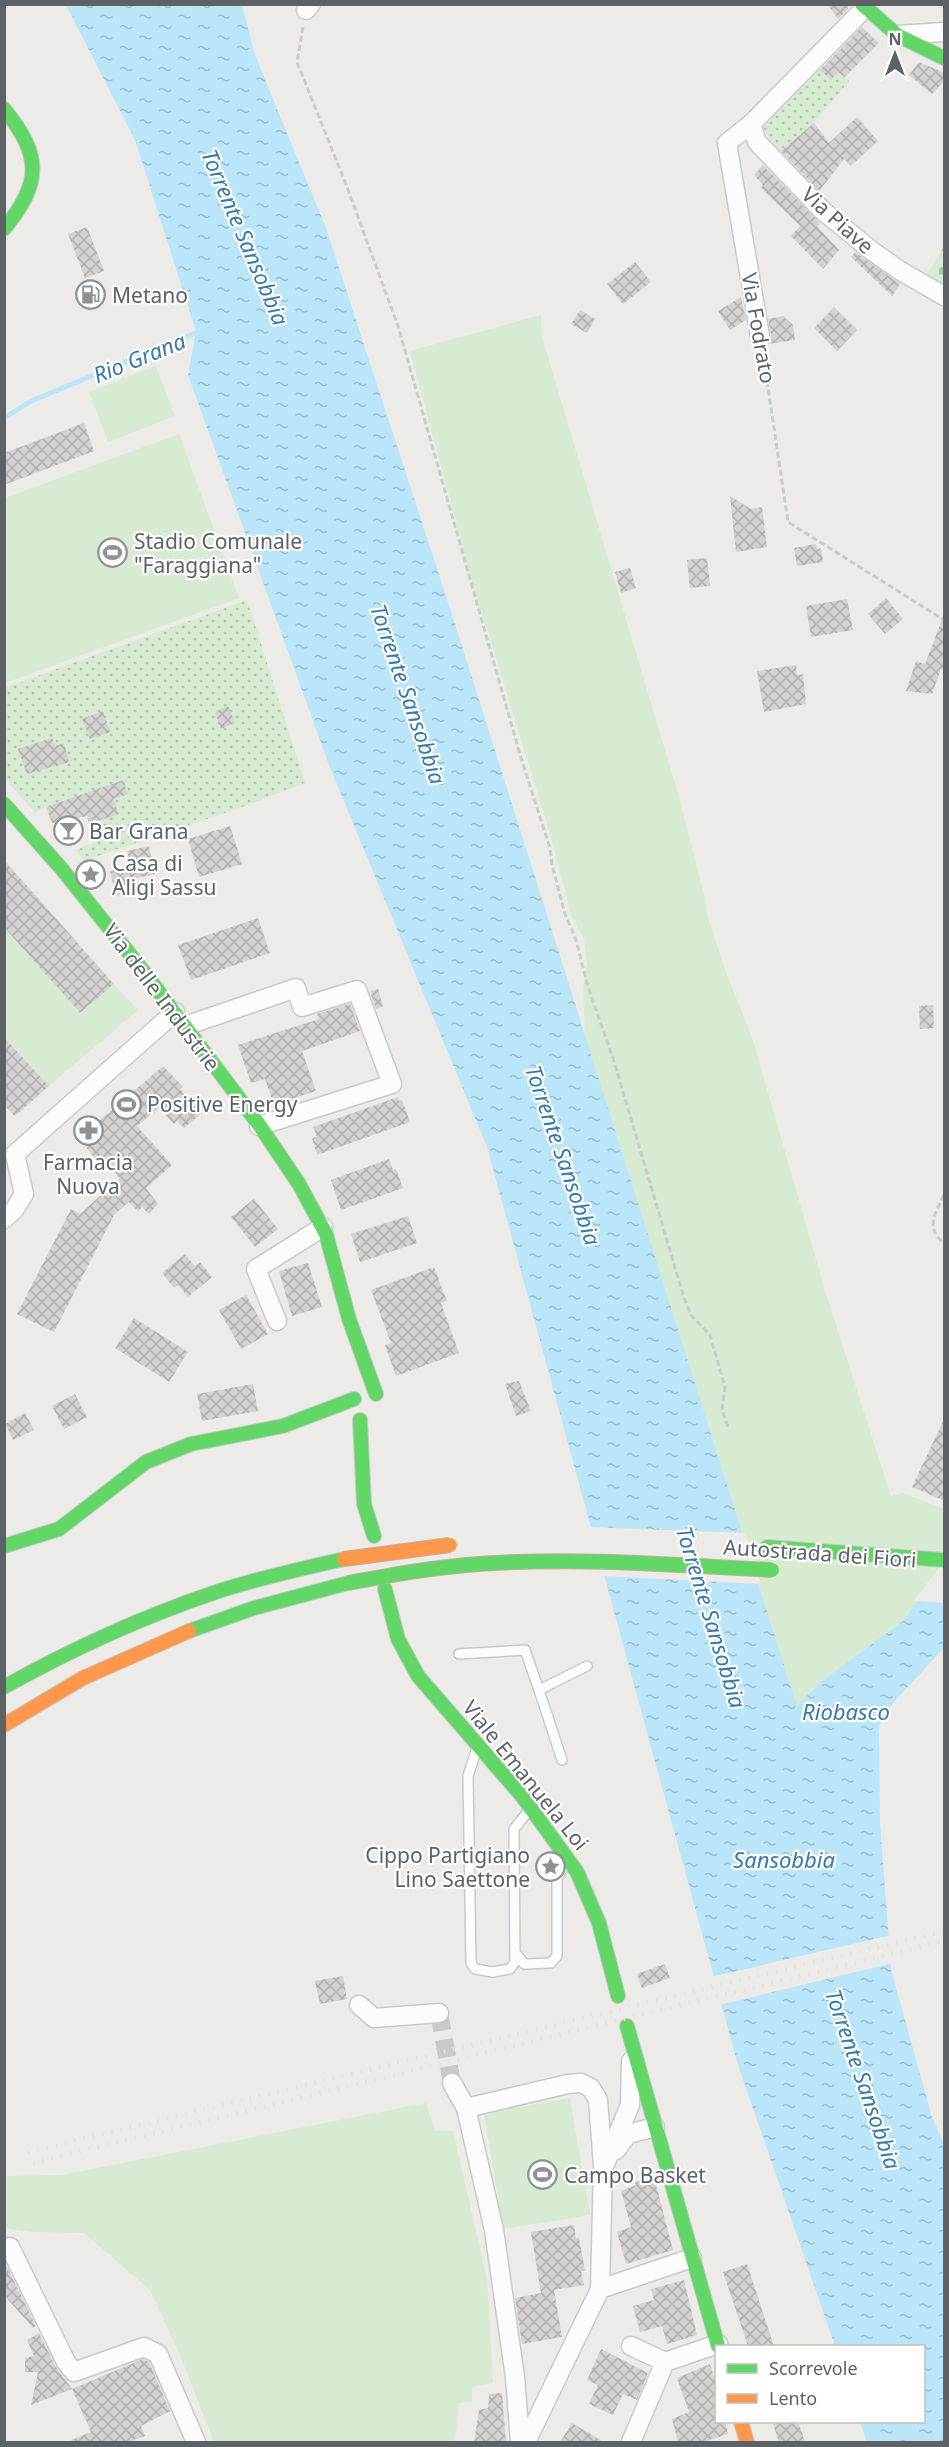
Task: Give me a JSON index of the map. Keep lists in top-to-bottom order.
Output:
{
  "streets": {
    "main road": ["Via delle Industrie", "Autostrada dei Fiori", "Viale Emanuela Loi"],
    "street": ["Via Piave", "Via Fodrato"]
  },
  "crossings": [
    ["Via Piave", "Via Fodrato"]
  ],
  "water": [
    "Torrente Sansobbia",
    "Rio Grana",
    "Riobasco",
    "Sansobbia"
  ],
  "places": {
    "fuel station": ["Metano"],
    "sports": ["Stadio Comunale \"Faraggiana\"", "Positive Energy", "Campo Basket"],
    "bar": ["Bar Grana"],
    "place": ["Casa di Aligi Sassu", "Cippo Partigiano Lino Saettone"],
    "pharmacy": ["Farmacia Nuova"]
  },
  "legend": ["Scorrevole", "Lento"],
  "north": "top"
}
